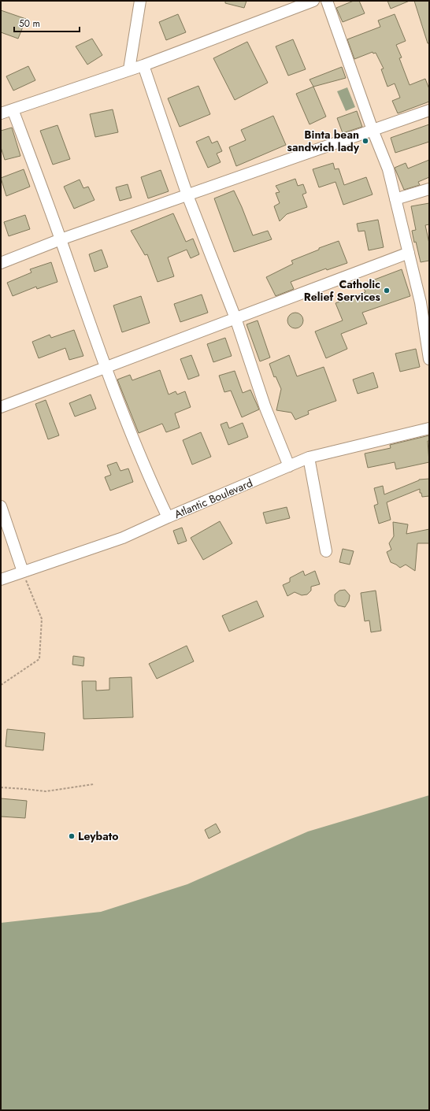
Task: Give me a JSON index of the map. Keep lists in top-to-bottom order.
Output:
{
  "streets": {
    "street": ["Atlantic Boulevard"]
  },
  "places": ["Binta bean sandwich lady", "Catholic Relief Services", "Leybato"],
  "scale_bar": "50 m"
}
